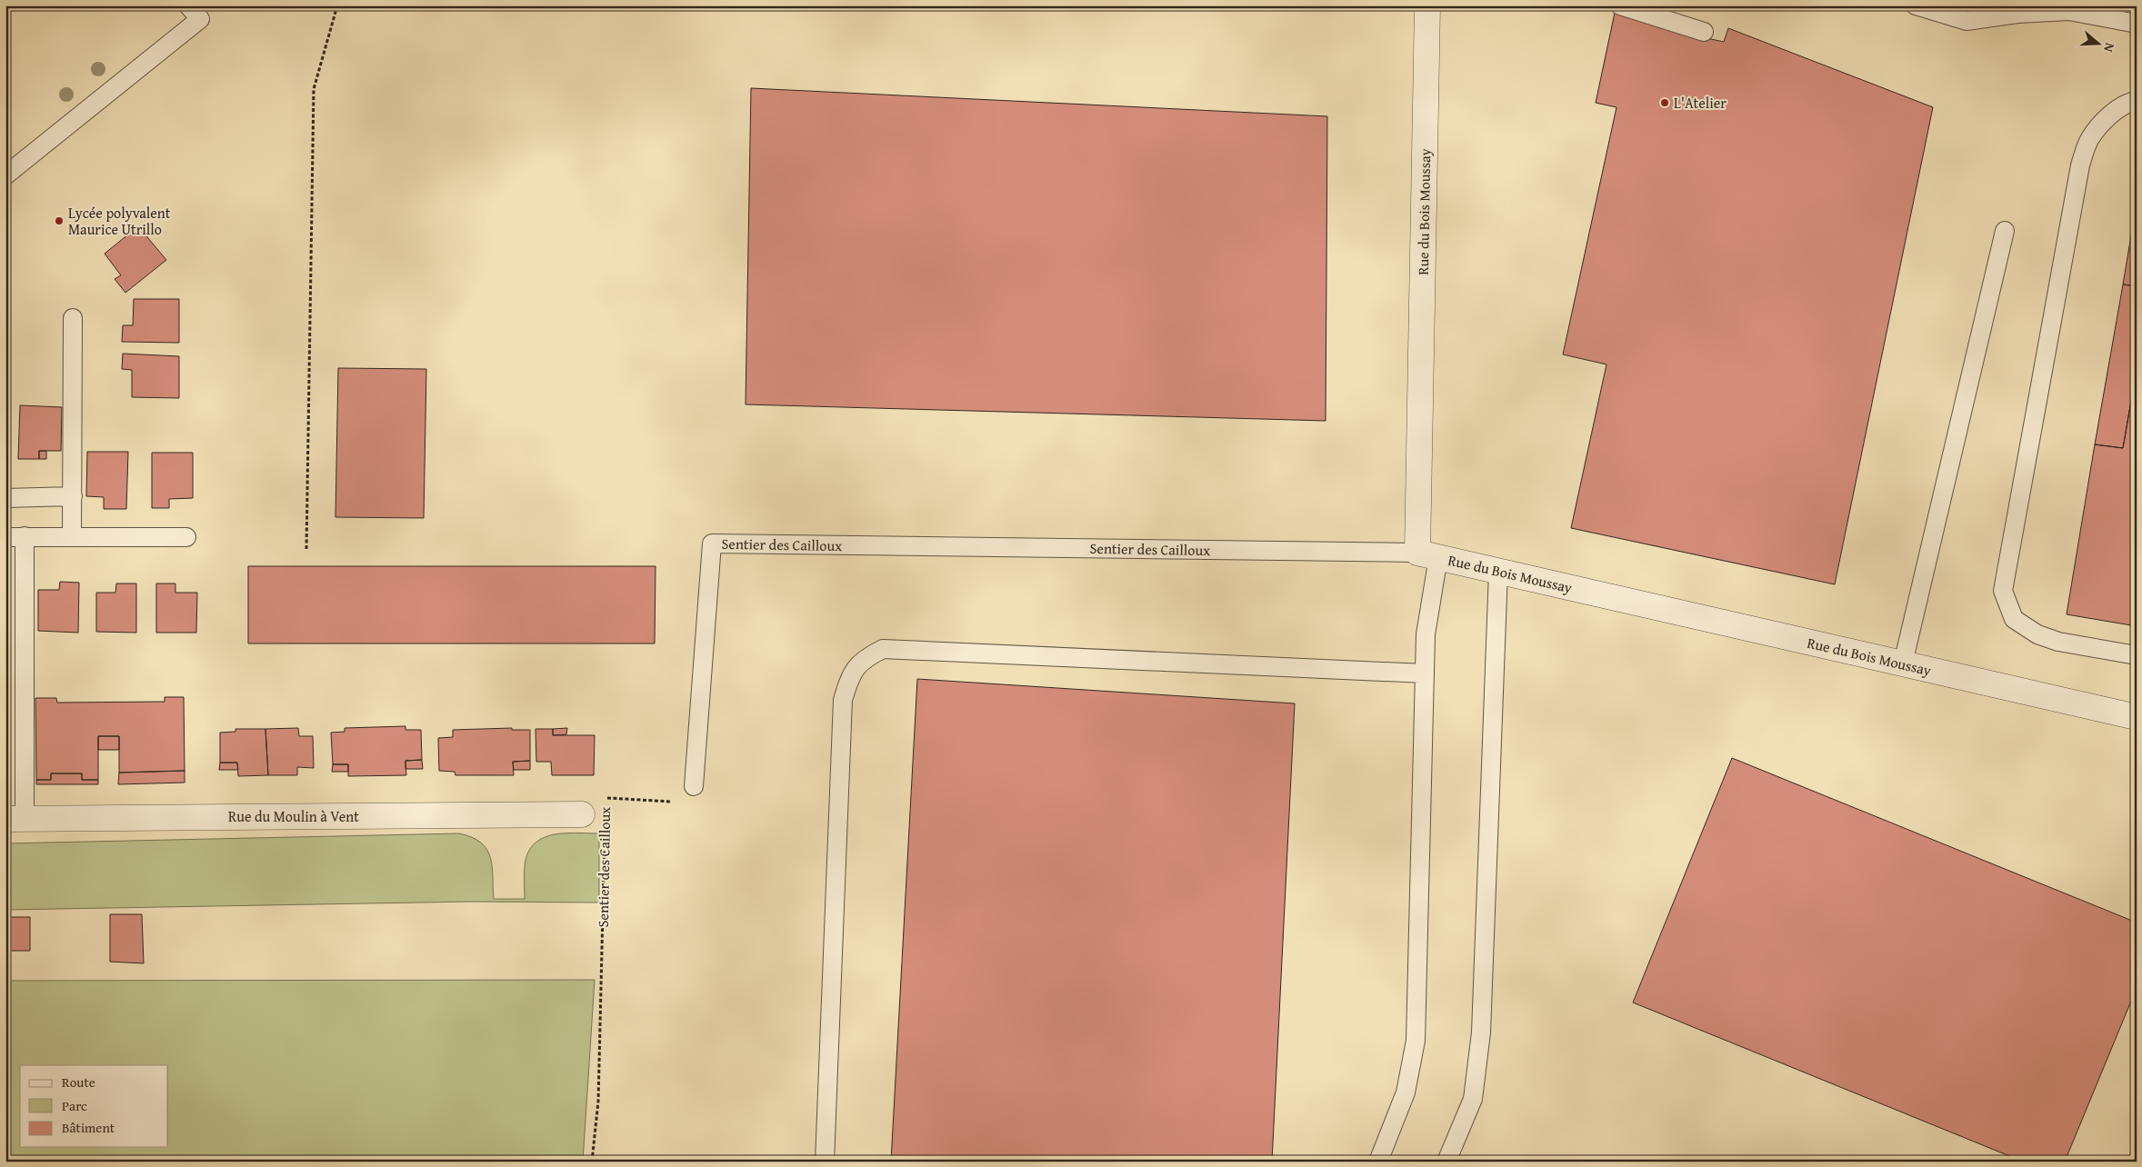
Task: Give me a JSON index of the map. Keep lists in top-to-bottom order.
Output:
{
  "streets": {
    "street": ["Rue du Bois Moussay", "Rue du Moulin à Vent"],
    "lane": ["Sentier des Cailloux"]
  },
  "crossings": [
    ["Rue du Bois Moussay", "Sentier des Cailloux"]
  ],
  "places": ["L'Atelier", "Lycée polyvalent Maurice Utrillo"],
  "legend": ["Route", "Parc", "Bâtiment"],
  "north": "right"
}
